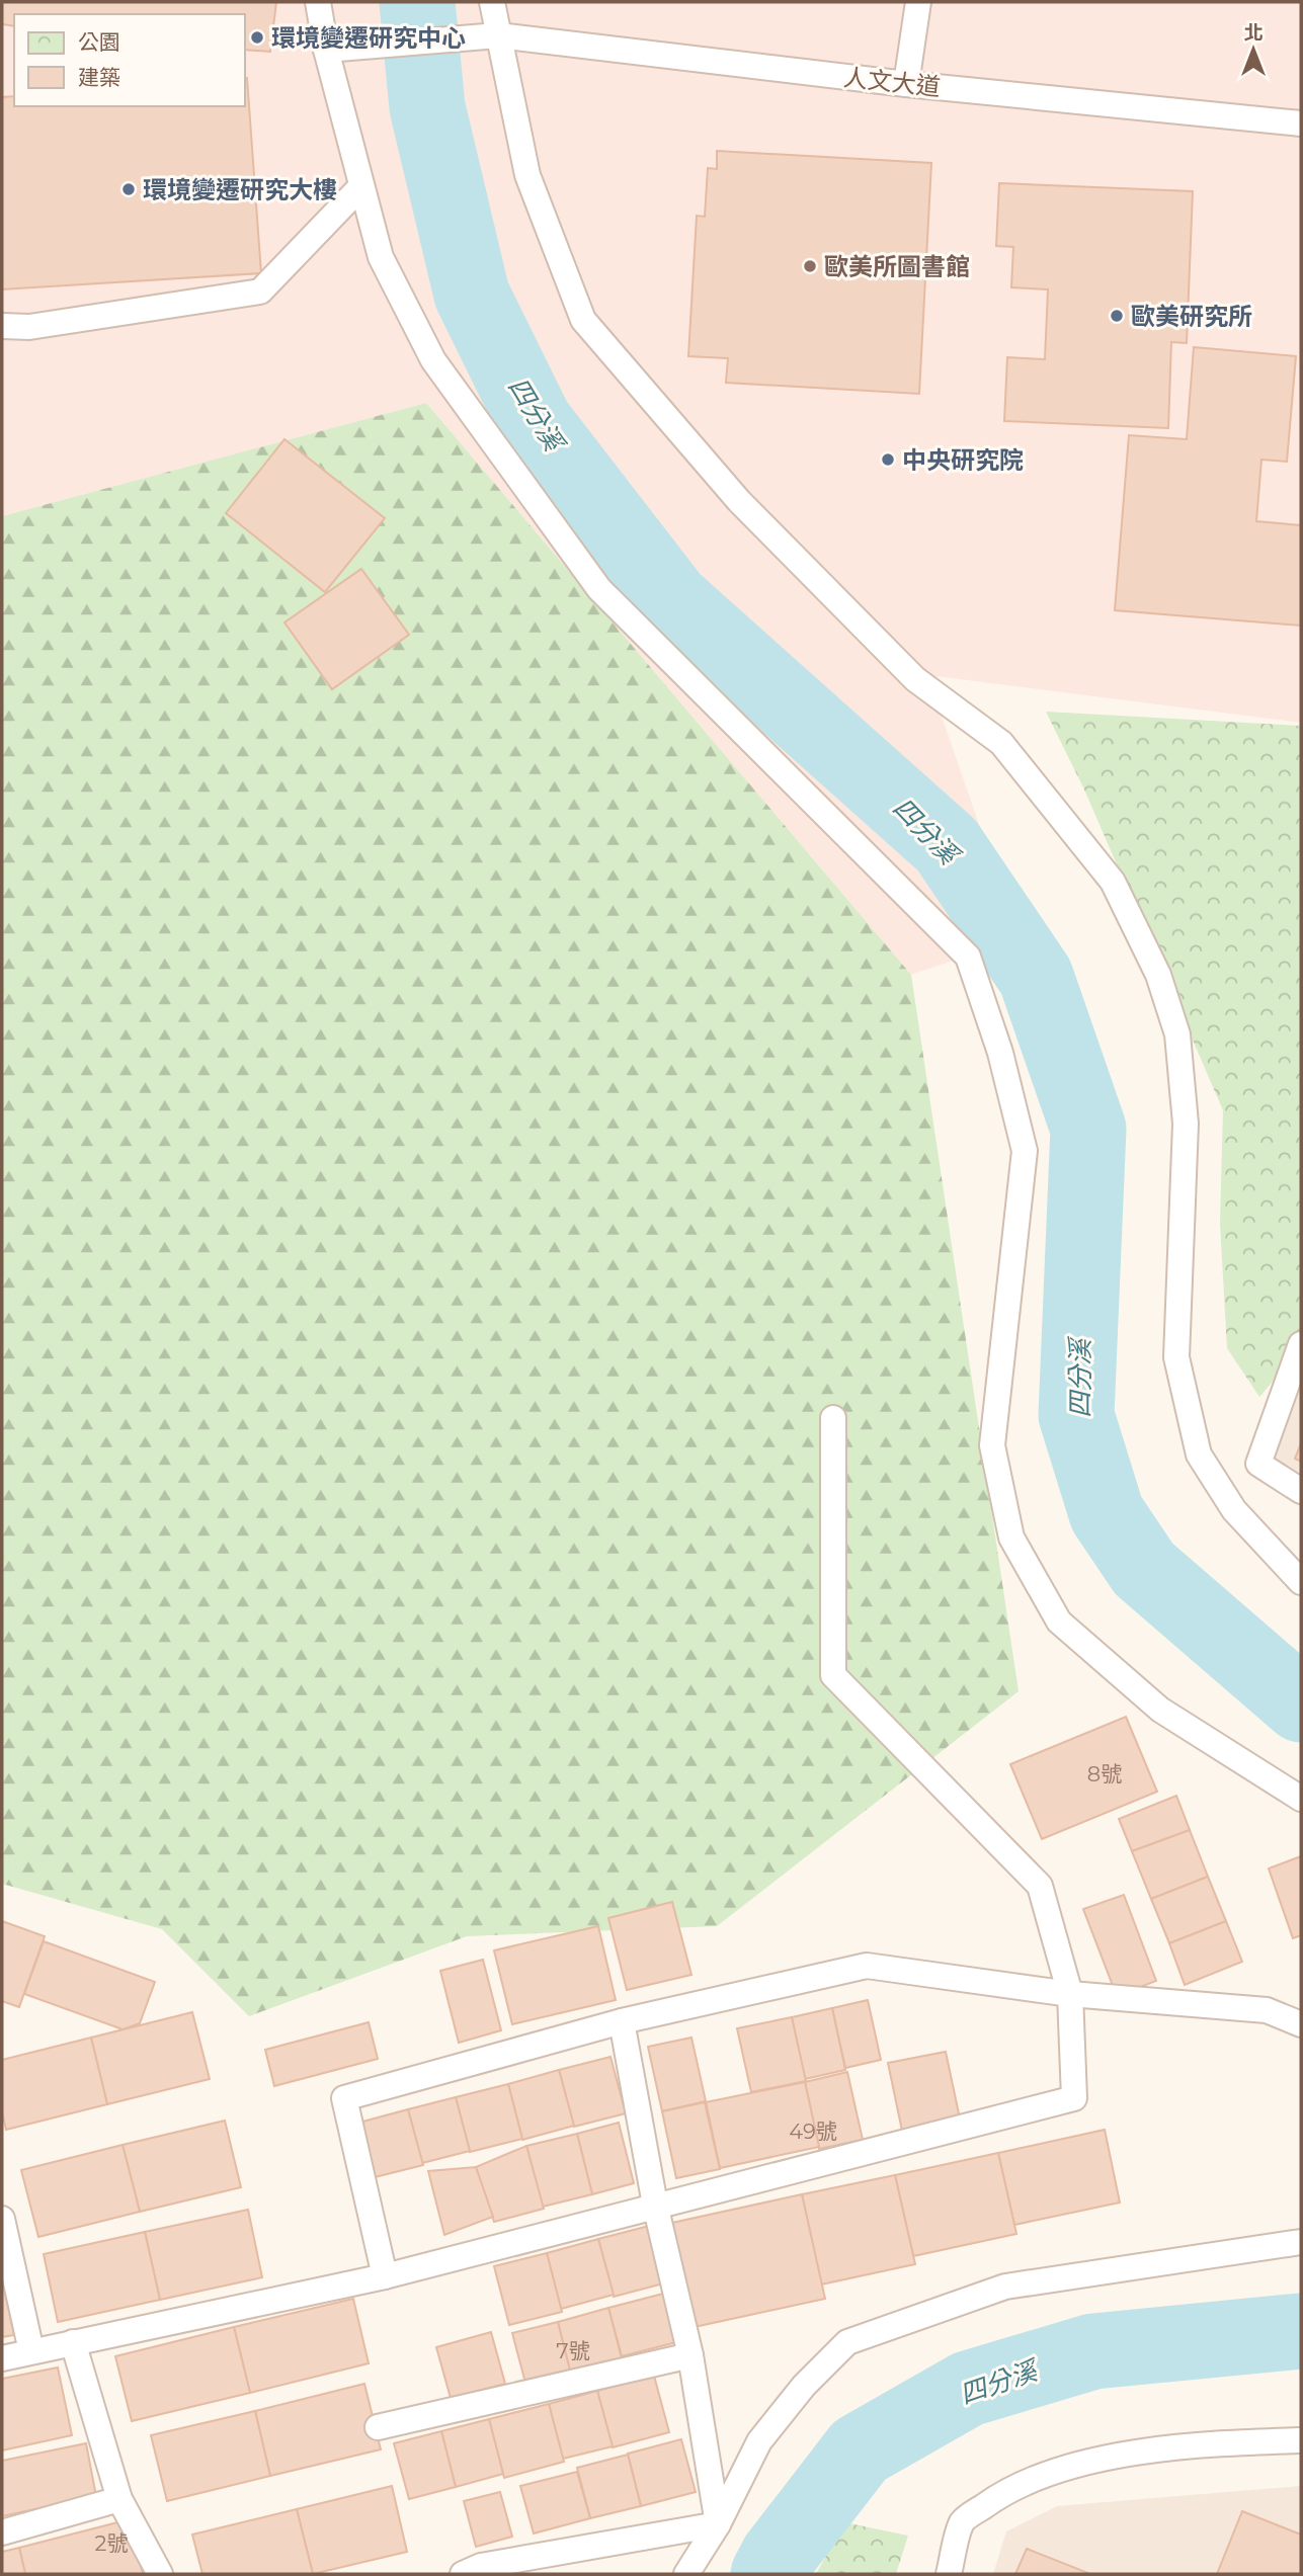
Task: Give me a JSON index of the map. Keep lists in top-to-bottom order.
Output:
{
  "streets": {
    "lane": ["人文大道"]
  },
  "water": ["四分溪"],
  "places": [
    "環境變遷研究中心",
    "環境變遷研究大樓",
    "歐美所圖書館",
    "歐美研究所",
    "中央研究院"
  ],
  "house_numbers": [
    "8號",
    "49號",
    "7號",
    "2號"
  ],
  "legend": ["公園", "建築"],
  "north": "top"
}
